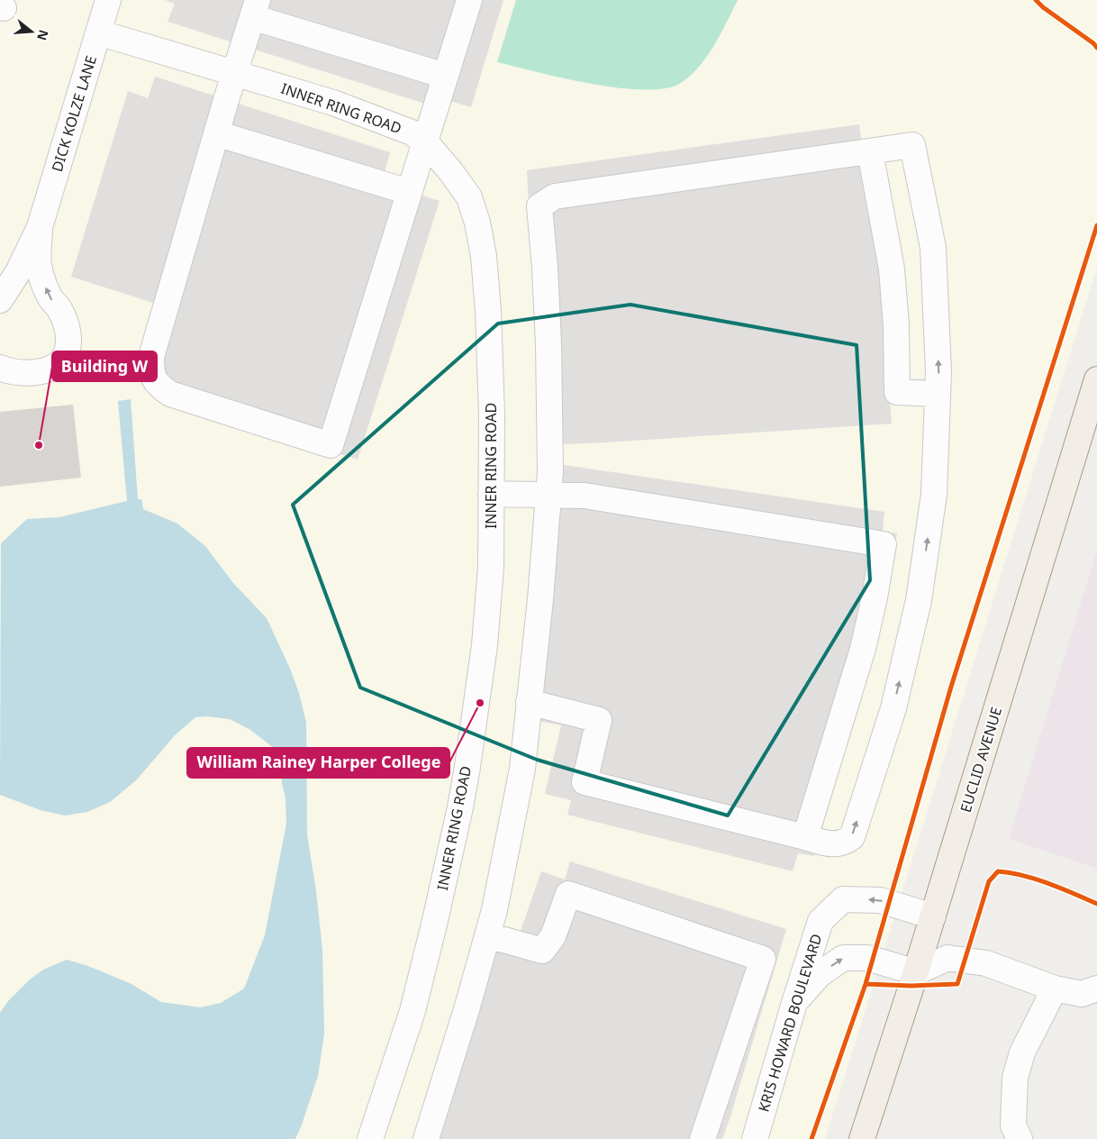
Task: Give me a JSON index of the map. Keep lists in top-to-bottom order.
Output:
{
  "streets": {
    "main road": ["EUCLID AVENUE"],
    "lane": ["INNER RING ROAD", "DICK KOLZE LANE", "KRIS HOWARD BOULEVARD"]
  },
  "crossings": [
    ["INNER RING ROAD", "DICK KOLZE LANE"],
    ["EUCLID AVENUE", "KRIS HOWARD BOULEVARD"]
  ],
  "places": ["Building W", "William Rainey Harper College"],
  "north": "right"
}
